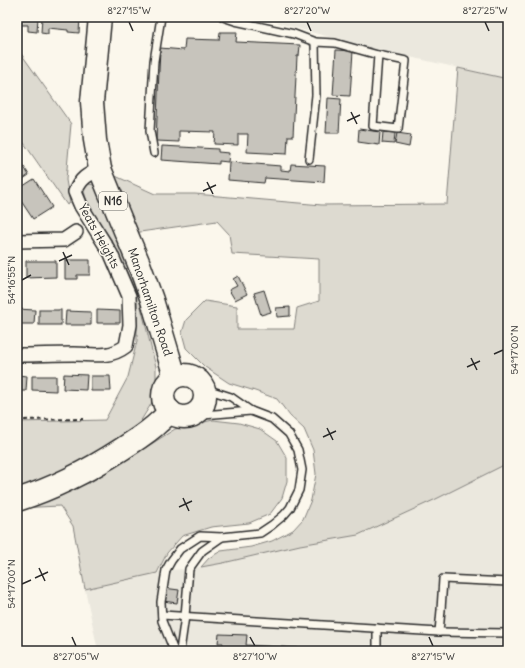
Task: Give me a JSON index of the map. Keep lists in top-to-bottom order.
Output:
{
  "streets": {
    "highway": ["N16", "Manorhamilton Road"],
    "street": ["Yeats Heights"]
  },
  "crossings": [
    ["Yeats Heights", "Manorhamilton Road"]
  ],
  "coordinates": [
    "8°27'15\"W",
    "8°27'20\"W",
    "8°27'25\"W",
    "54°16'55\"N",
    "54°17'00\"N",
    "8°27'05\"W",
    "8°27'10\"W"
  ]
}
